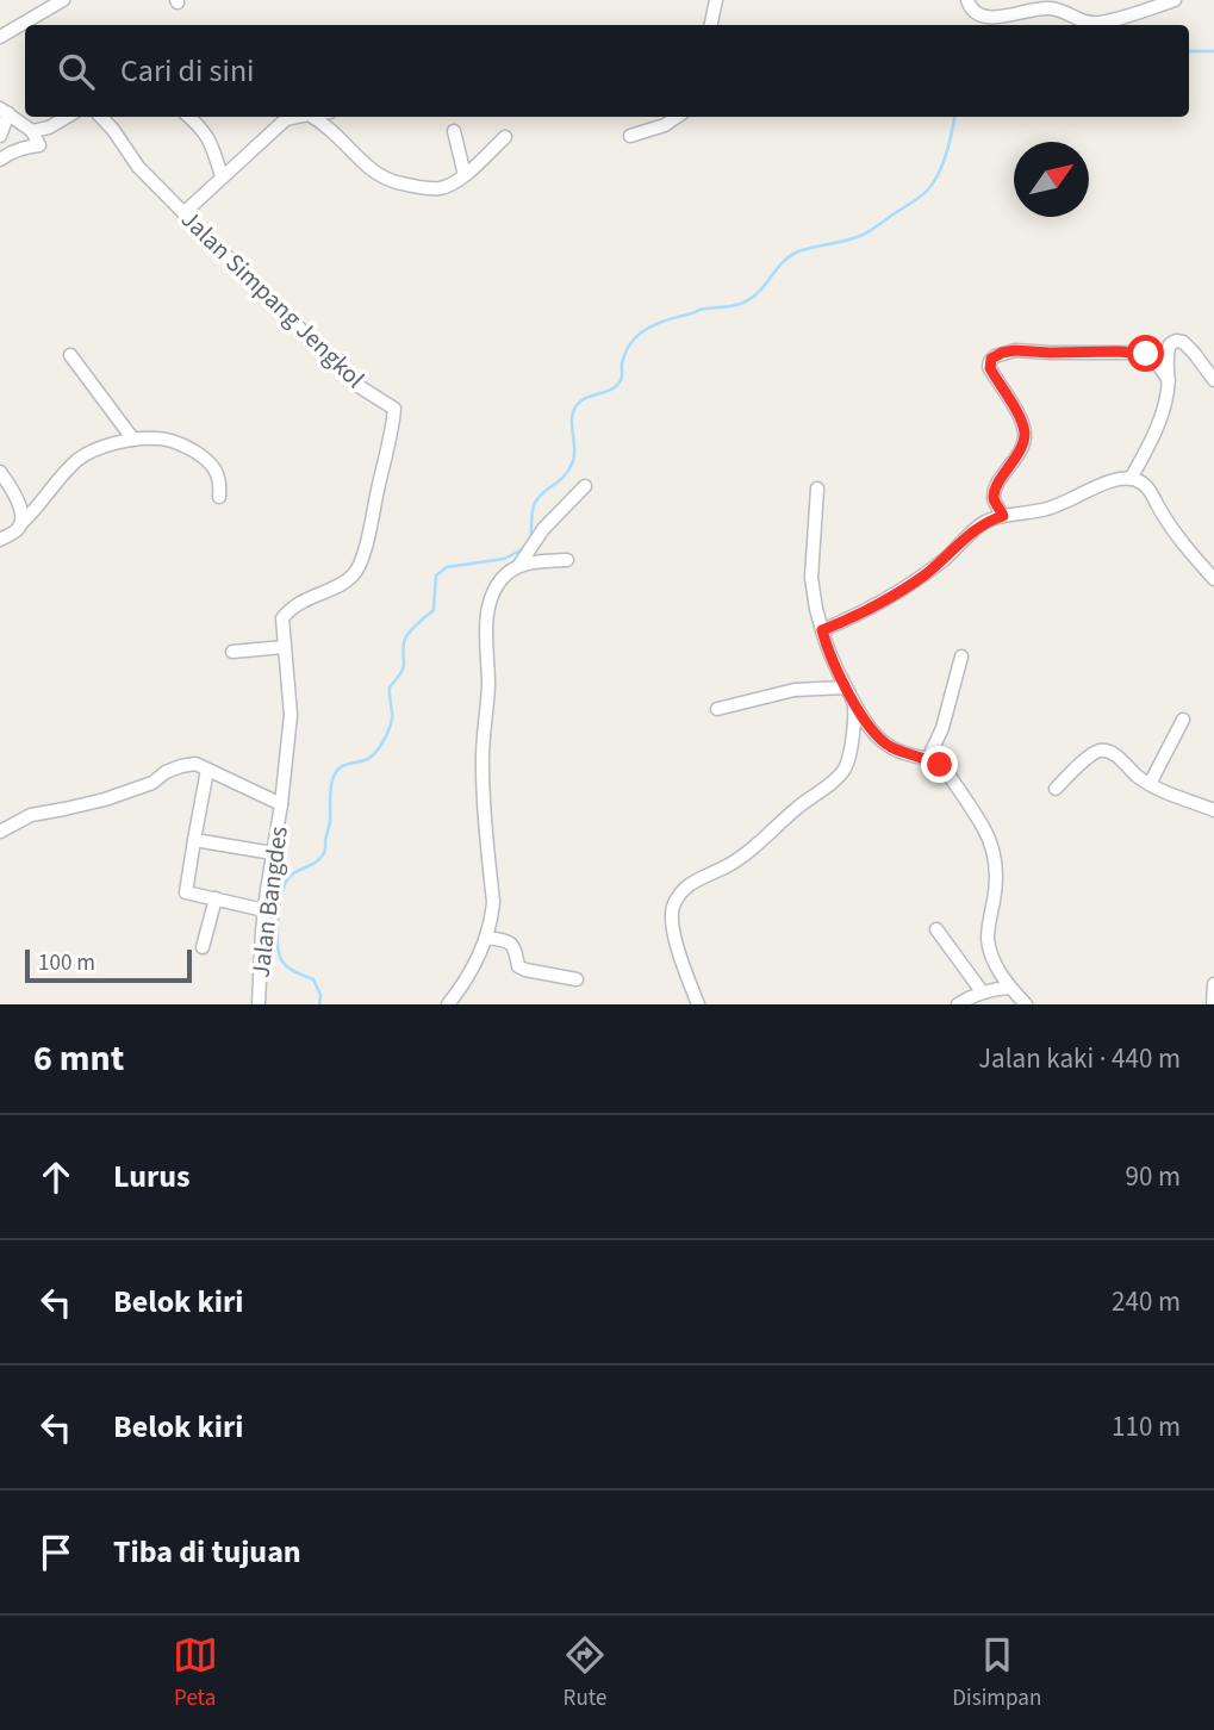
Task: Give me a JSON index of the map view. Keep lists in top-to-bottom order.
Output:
{
  "streets": {
    "street": ["Jalan Simpang Jengkol", "Jalan Bangdes"]
  },
  "crossings": [
    ["Jalan Simpang Jengkol", "Jalan Bangdes"]
  ],
  "scale_bar": "100 m",
  "north": "top right",
  "page": {
    "search": "Cari di sini",
    "scale": "100 m",
    "heading": ["6 mnt", "Jalan kaki · 440 m"],
    "list": [
      ["Lurus", "90 m"],
      ["Belok kiri", "240 m"],
      ["Belok kiri", "110 m"],
      "Tiba di tujuan"
    ],
    "nav": ["Peta", "Rute", "Disimpan"]
  }
}
